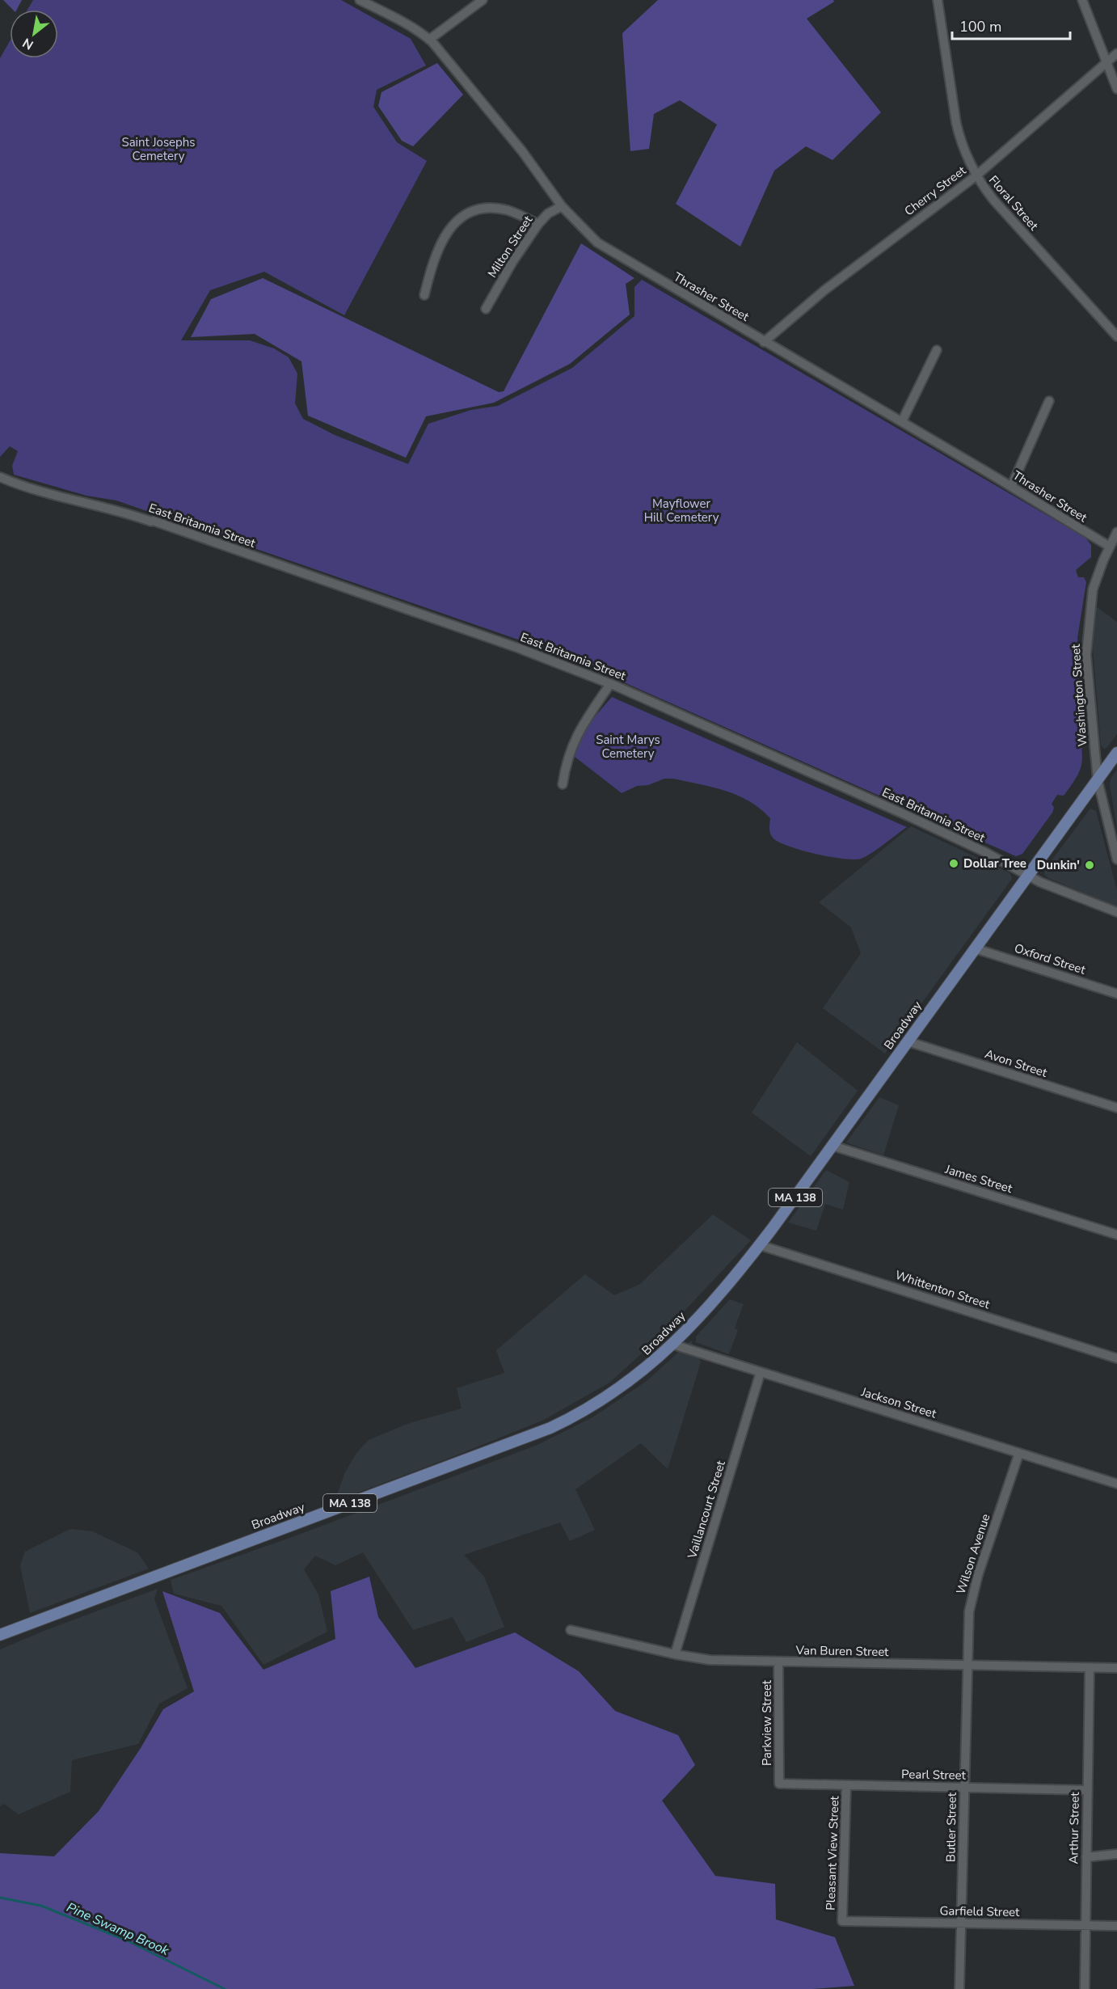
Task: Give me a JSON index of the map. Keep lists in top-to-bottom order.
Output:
{
  "streets": {
    "main road": ["Broadway", "MA 138"],
    "street": [
      "Cherry Street",
      "Floral Street",
      "Milton Street",
      "Thrasher Street",
      "East Britannia Street",
      "Washington Street",
      "Oxford Street",
      "Avon Street",
      "James Street",
      "Whittenton Street",
      "Jackson Street",
      "Vaillancourt Street",
      "Wilson Avenue",
      "Van Buren Street",
      "Parkview Street",
      "Pearl Street",
      "Butler Street",
      "Arthur Street",
      "Pleasant View Street",
      "Garfield Street"
    ]
  },
  "crossings": [
    ["Cherry Street", "Floral Street"],
    ["Cherry Street", "Thrasher Street"],
    ["Milton Street", "Thrasher Street"],
    ["Thrasher Street", "Washington Street"],
    ["East Britannia Street", "Broadway"],
    ["Washington Street", "Broadway"],
    ["Oxford Street", "Broadway"],
    ["Broadway", "Avon Street"],
    ["Broadway", "James Street"],
    ["Broadway", "Whittenton Street"],
    ["Broadway", "Jackson Street"],
    ["Jackson Street", "Vaillancourt Street"],
    ["Jackson Street", "Wilson Avenue"],
    ["Vaillancourt Street", "Van Buren Street"],
    ["Wilson Avenue", "Van Buren Street"],
    ["Wilson Avenue", "Butler Street"],
    ["Van Buren Street", "Parkview Street"],
    ["Van Buren Street", "Butler Street"],
    ["Van Buren Street", "Arthur Street"],
    ["Parkview Street", "Pearl Street"],
    ["Pearl Street", "Butler Street"],
    ["Pearl Street", "Arthur Street"],
    ["Pearl Street", "Pleasant View Street"],
    ["Butler Street", "Garfield Street"],
    ["Arthur Street", "Garfield Street"],
    ["Pleasant View Street", "Garfield Street"]
  ],
  "water": ["Pine Swamp Brook"],
  "parks": ["Saint Josephs Cemetery", "Mayflower Hill Cemetery", "Saint Marys Cemetery"],
  "places": ["Dollar Tree", "Dunkin'"],
  "scale_bar": "100 m",
  "north": "bottom left"
}
